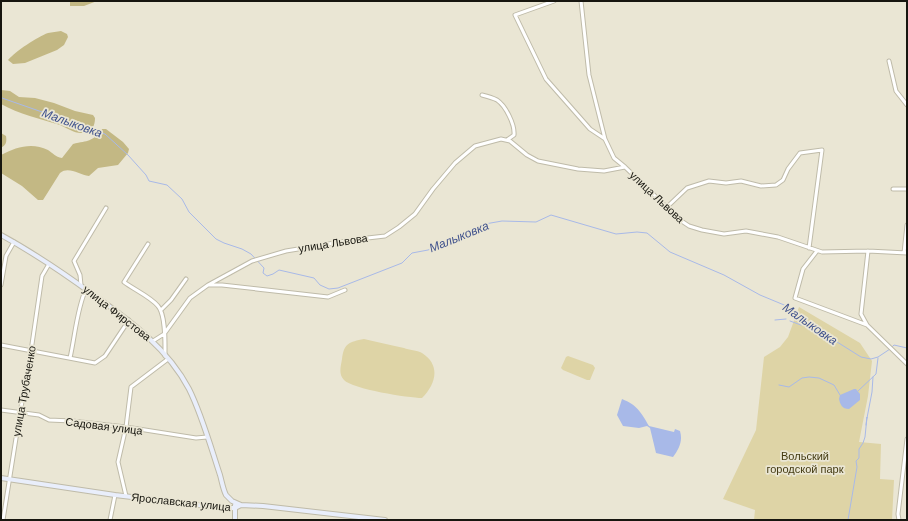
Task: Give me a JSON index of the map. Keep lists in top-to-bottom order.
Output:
{
  "streets": {
    "main road": ["улица Фирстова", "Ярославская улица"],
    "street": ["улица Львова", "улица Трубаченко", "Садовая улица"]
  },
  "crossings": [
    ["улица Львова", "улица Фирстова"],
    ["улица Фирстова", "улица Трубаченко"],
    ["улица Фирстова", "Садовая улица"],
    ["улица Фирстова", "Ярославская улица"],
    ["улица Трубаченко", "Садовая улица"],
    ["улица Трубаченко", "Ярославская улица"]
  ],
  "water": ["Малыковка"],
  "parks": ["Вольский городской парк"]
}
